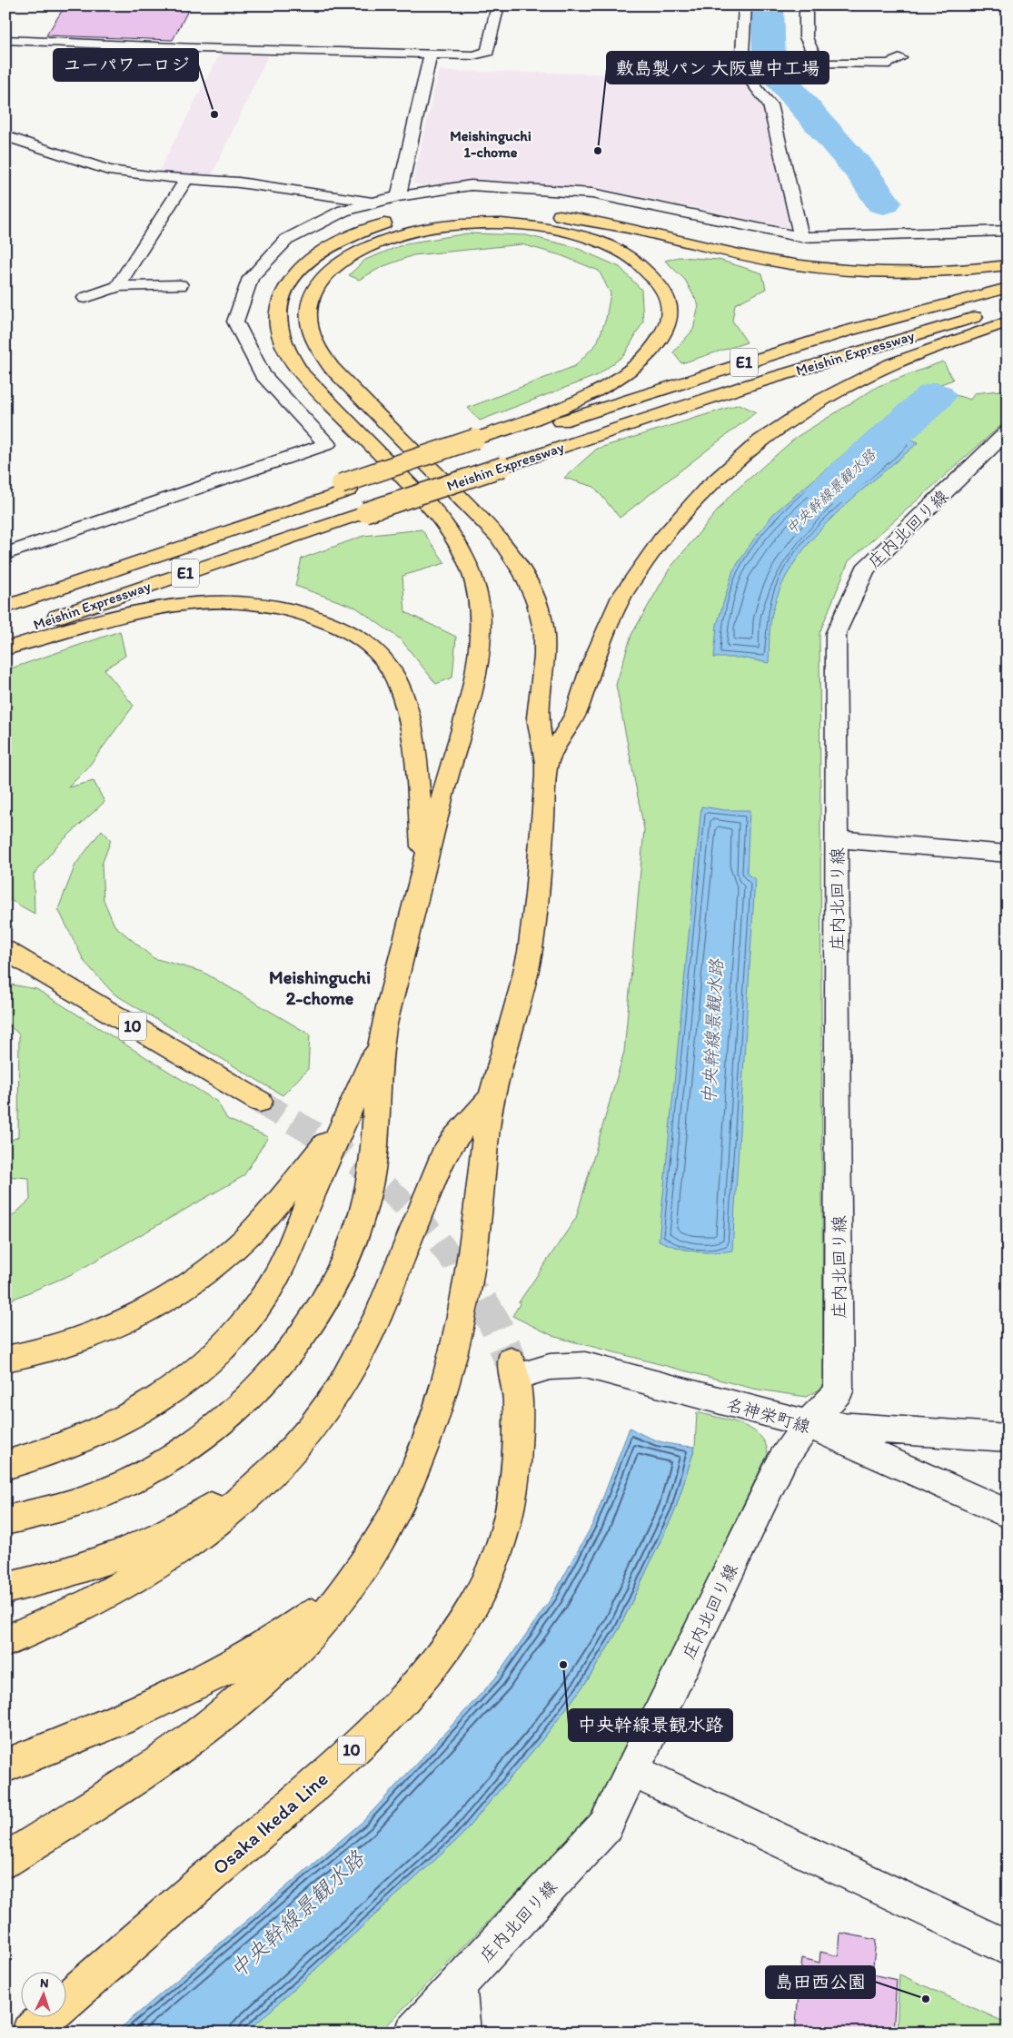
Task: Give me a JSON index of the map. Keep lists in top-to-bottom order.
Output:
{
  "streets": {
    "main road": [
      "Meishin Expressway",
      "E1",
      "10",
      "Osaka Ikeda Line"
    ],
    "street": ["庄内北回り線", "名神栄町線"]
  },
  "crossings": [
    ["庄内北回り線", "名神栄町線"],
    ["名神栄町線", "Osaka Ikeda Line"]
  ],
  "districts": ["Meishinguchi 1-chome", "Meishinguchi 2-chome"],
  "water": ["中央幹線景観水路"],
  "places": [
    "ユーパワーロジ",
    "敷島製パン 大阪豊中工場",
    "中央幹線景観水路",
    "島田西公園"
  ],
  "north": "top"
}
